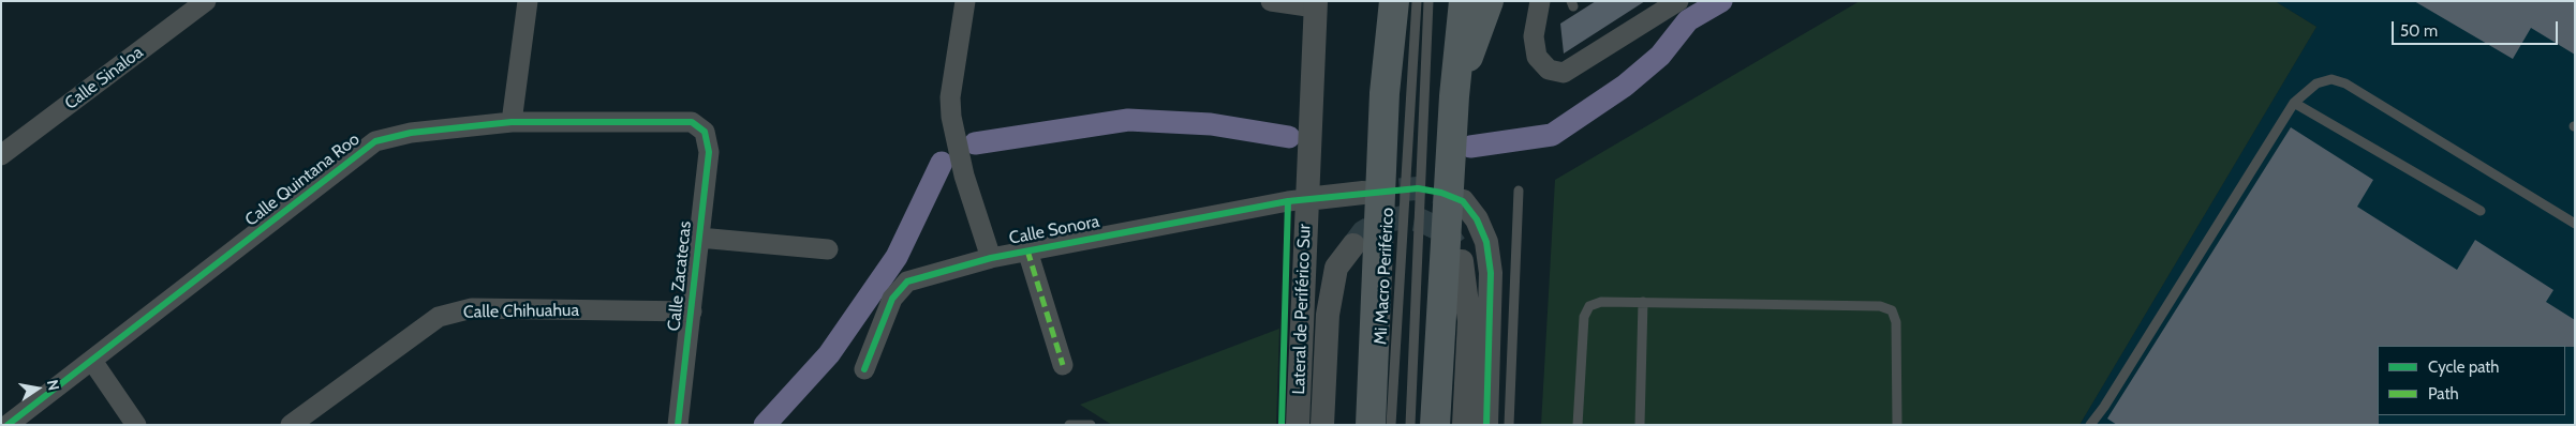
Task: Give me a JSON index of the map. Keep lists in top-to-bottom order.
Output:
{
  "streets": {
    "street": [
      "Calle Sinaloa",
      "Calle Quintana Roo",
      "Calle Sonora",
      "Calle Zacatecas",
      "Lateral de Periférico Sur",
      "Calle Chihuahua"
    ],
    "lane": ["Mi Macro Periférico"]
  },
  "crossings": [
    ["Calle Quintana Roo", "Calle Zacatecas"],
    ["Calle Sonora", "Lateral de Periférico Sur"],
    ["Calle Zacatecas", "Calle Chihuahua"]
  ],
  "legend": ["Cycle path", "Path"],
  "scale_bar": "50 m",
  "north": "right"
}
